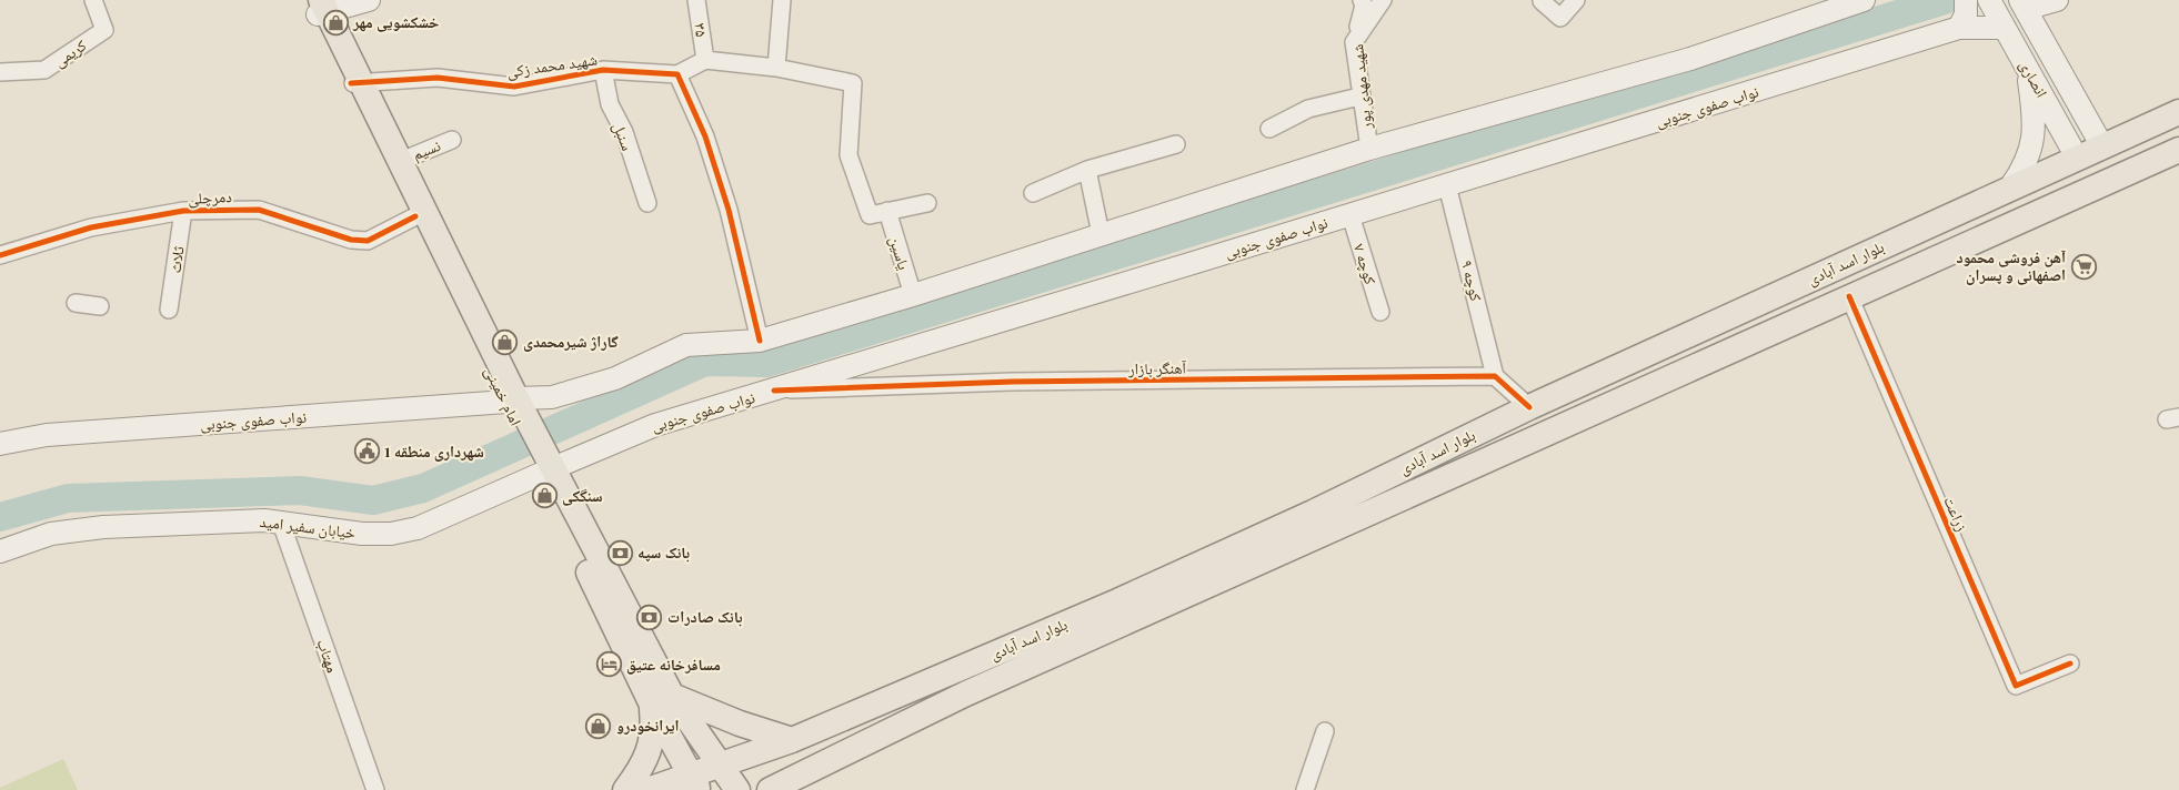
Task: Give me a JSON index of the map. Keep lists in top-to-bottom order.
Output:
{
  "streets": {
    "main road": [
      "انصاری",
      "نواب صفوی جنوبی",
      "بلوار اسد آبادی",
      "امام خمینی",
      "خیابان سفیر امید"
    ],
    "street": [
      "۳۵",
      "کریمی",
      "شهید محمد زکی",
      "شهید مهدی پور",
      "سنبل",
      "نسیم",
      "دمرچلی",
      "یاسین",
      "ثلاث",
      "کوچه ۷",
      "کوچه ۹",
      "آهنگر بازار",
      "زراعت",
      "مهتاب"
    ]
  },
  "crossings": [
    ["شهید محمد زکی", "سنبل"],
    ["شهید محمد زکی", "امام خمینی"],
    ["انصاری", "نواب صفوی جنوبی"],
    ["انصاری", "بلوار اسد آبادی"],
    ["شهید مهدی پور", "نواب صفوی جنوبی"],
    ["نواب صفوی جنوبی", "یاسین"],
    ["نواب صفوی جنوبی", "کوچه ۷"],
    ["نواب صفوی جنوبی", "کوچه ۹"],
    ["نواب صفوی جنوبی", "آهنگر بازار"],
    ["نواب صفوی جنوبی", "امام خمینی"],
    ["نواب صفوی جنوبی", "خیابان سفیر امید"],
    ["نسیم", "امام خمینی"],
    ["دمرچلی", "ثلاث"],
    ["دمرچلی", "امام خمینی"],
    ["بلوار اسد آبادی", "امام خمینی"],
    ["بلوار اسد آبادی", "زراعت"],
    ["کوچه ۹", "آهنگر بازار"],
    ["امام خمینی", "خیابان سفیر امید"],
    ["خیابان سفیر امید", "مهتاب"]
  ],
  "places": {
    "shop": [
      "خشکشویی مهر",
      "گاراژ شیرمحمدی",
      "سنگکی",
      "ایرانخودرو"
    ],
    "supermarket": ["آهن فروشی محمود اصفهانی و پسران"],
    "public building": ["شهرداری منطقه 1"],
    "bank": ["بانک سپه", "بانک صادرات"],
    "hotel": ["مسافرخانه عتیق"]
  }
}
